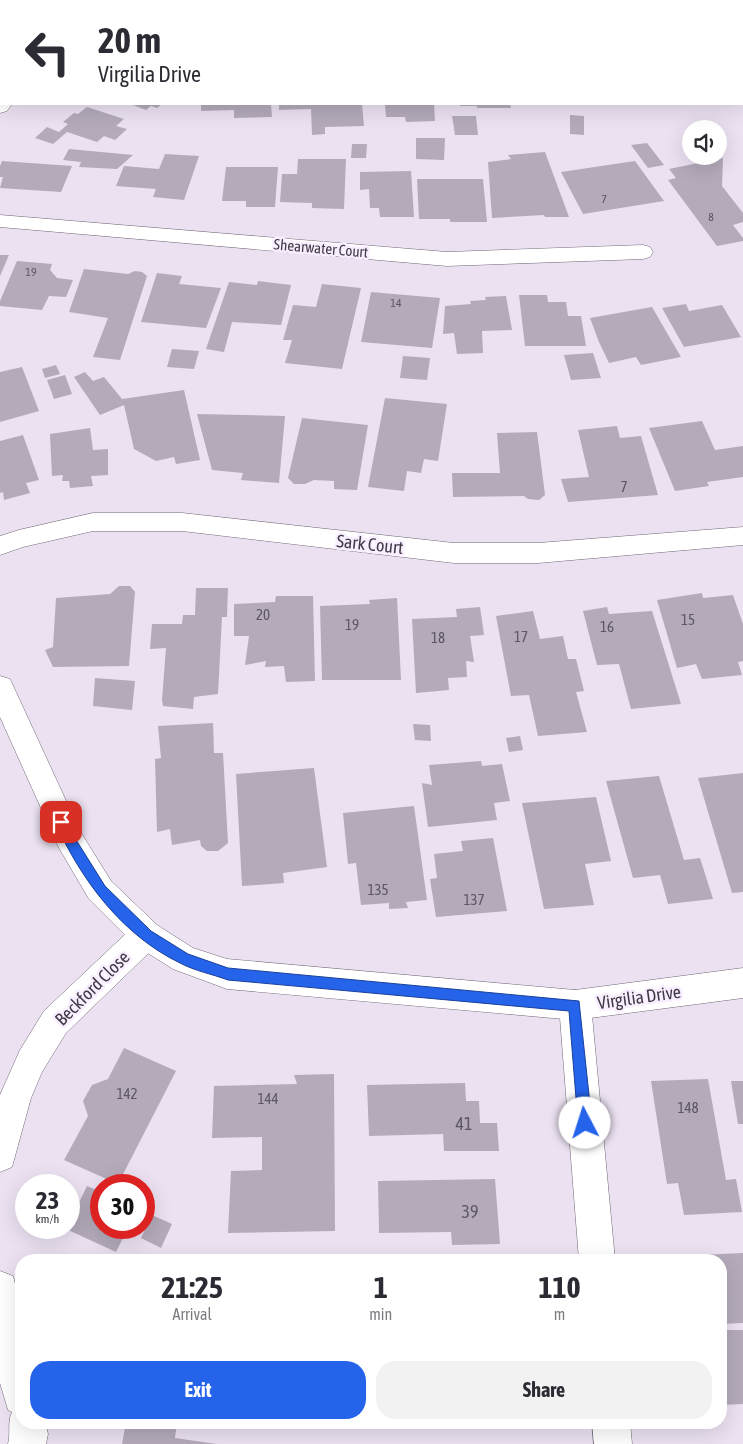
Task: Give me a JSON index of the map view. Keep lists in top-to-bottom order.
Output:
{
  "streets": {
    "street": [
      "Shearwater Court",
      "Sark Court",
      "Beckford Close",
      "Virgilia Drive"
    ]
  },
  "crossings": [
    ["Beckford Close", "Virgilia Drive"]
  ],
  "house_numbers": [
    "7",
    "8",
    "19",
    "14",
    "7",
    "20",
    "15",
    "19",
    "16",
    "17",
    "18",
    "135",
    "137",
    "142",
    "144",
    "148",
    "41",
    "39"
  ],
  "page": {
    "turn": ["20 m", "Virgilia Drive"],
    "speed": "23 km/h",
    "limit": "30",
    "eta": [
      "21:25",
      "Arrival",
      "1",
      "min",
      "110",
      "m"
    ],
    "buttons": ["Exit", "Share"]
  }
}
